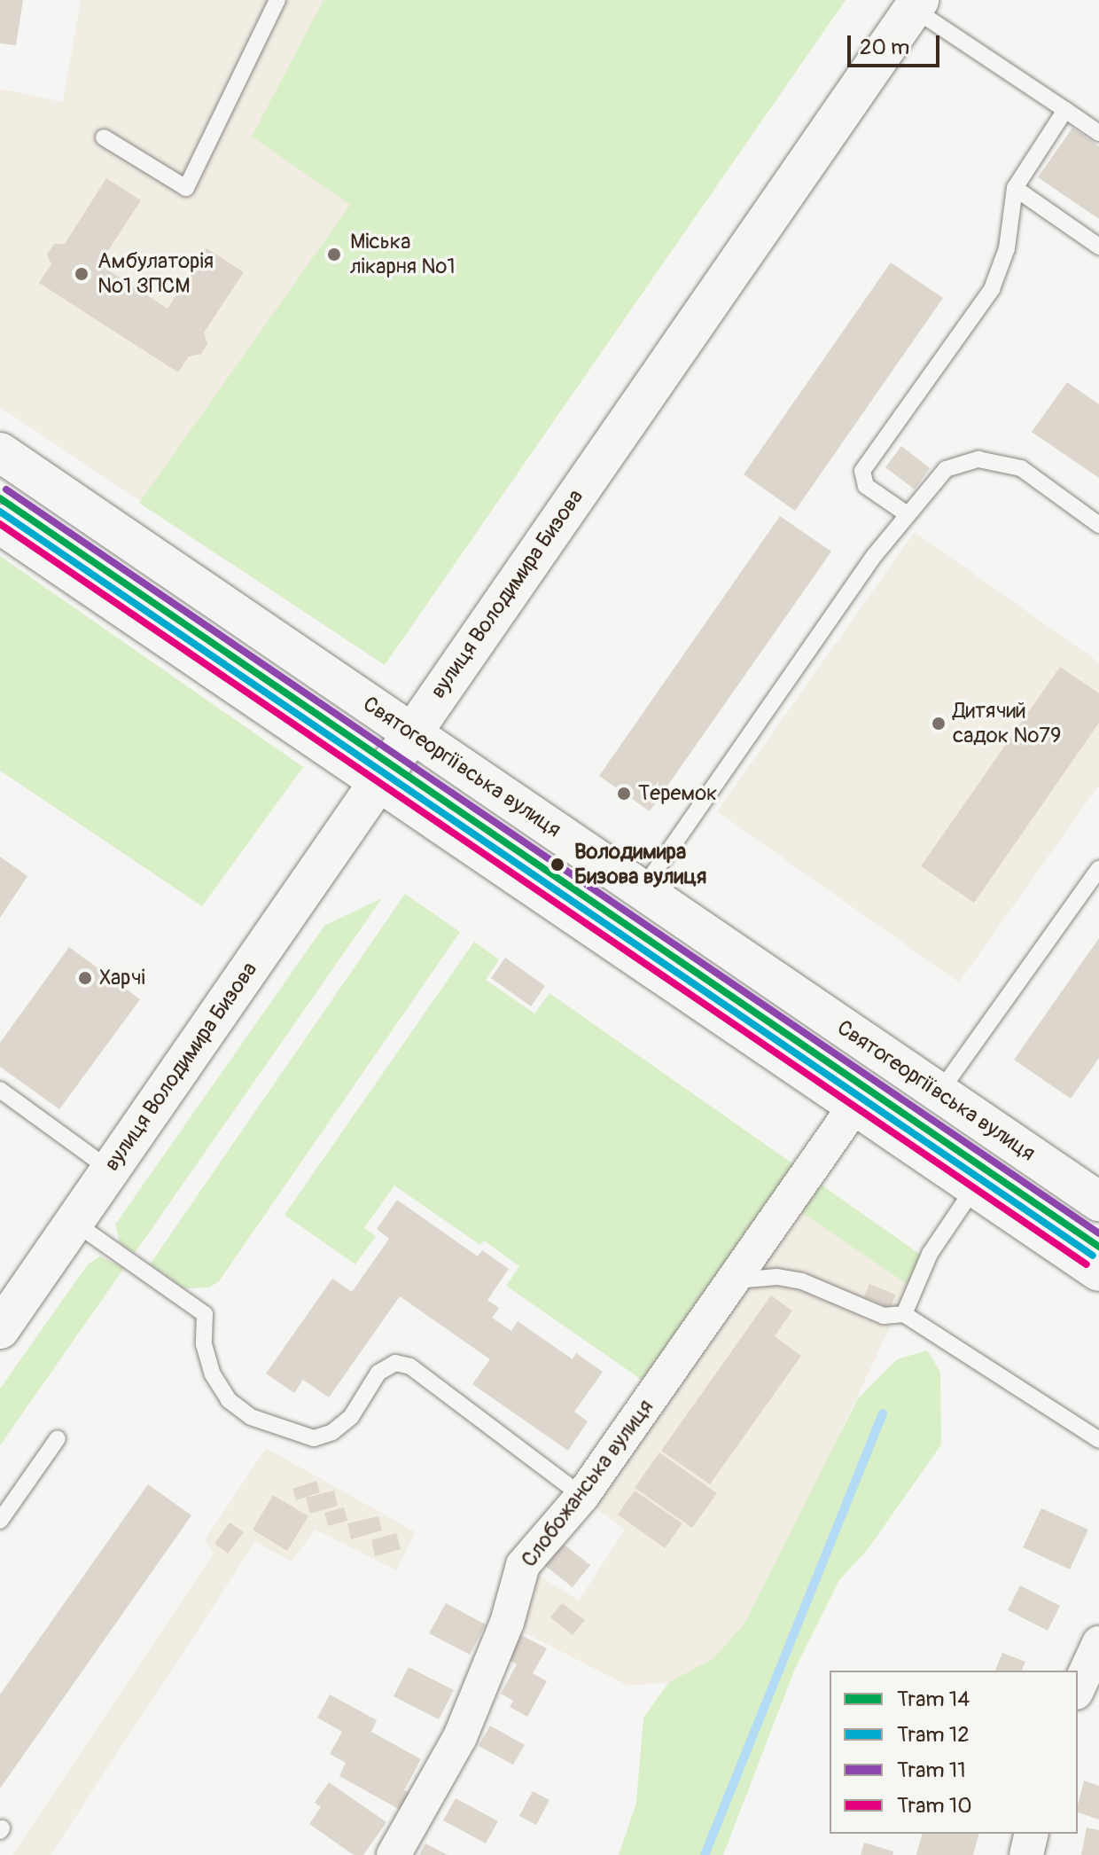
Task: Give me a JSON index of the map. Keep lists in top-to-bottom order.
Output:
{
  "streets": {
    "main road": ["вулиця Володимира Бизова", "Святогеоргіївська вулиця"],
    "street": ["Слобожанська вулиця"]
  },
  "crossings": [
    ["вулиця Володимира Бизова", "Святогеоргіївська вулиця"]
  ],
  "places": [
    "Міська лікарня №1",
    "Амбулаторія №1 ЗПСМ",
    "Дитячий садок №79",
    "Теремок",
    "Володимира Бизова вулиця",
    "Харчі"
  ],
  "lines": [
    "tram line 11",
    "tram line 14",
    "tram line 12",
    "tram line 10"
  ],
  "legend": [
    "Tram 14",
    "Tram 12",
    "Tram 11",
    "Tram 10"
  ],
  "scale_bar": "20 m"
}
